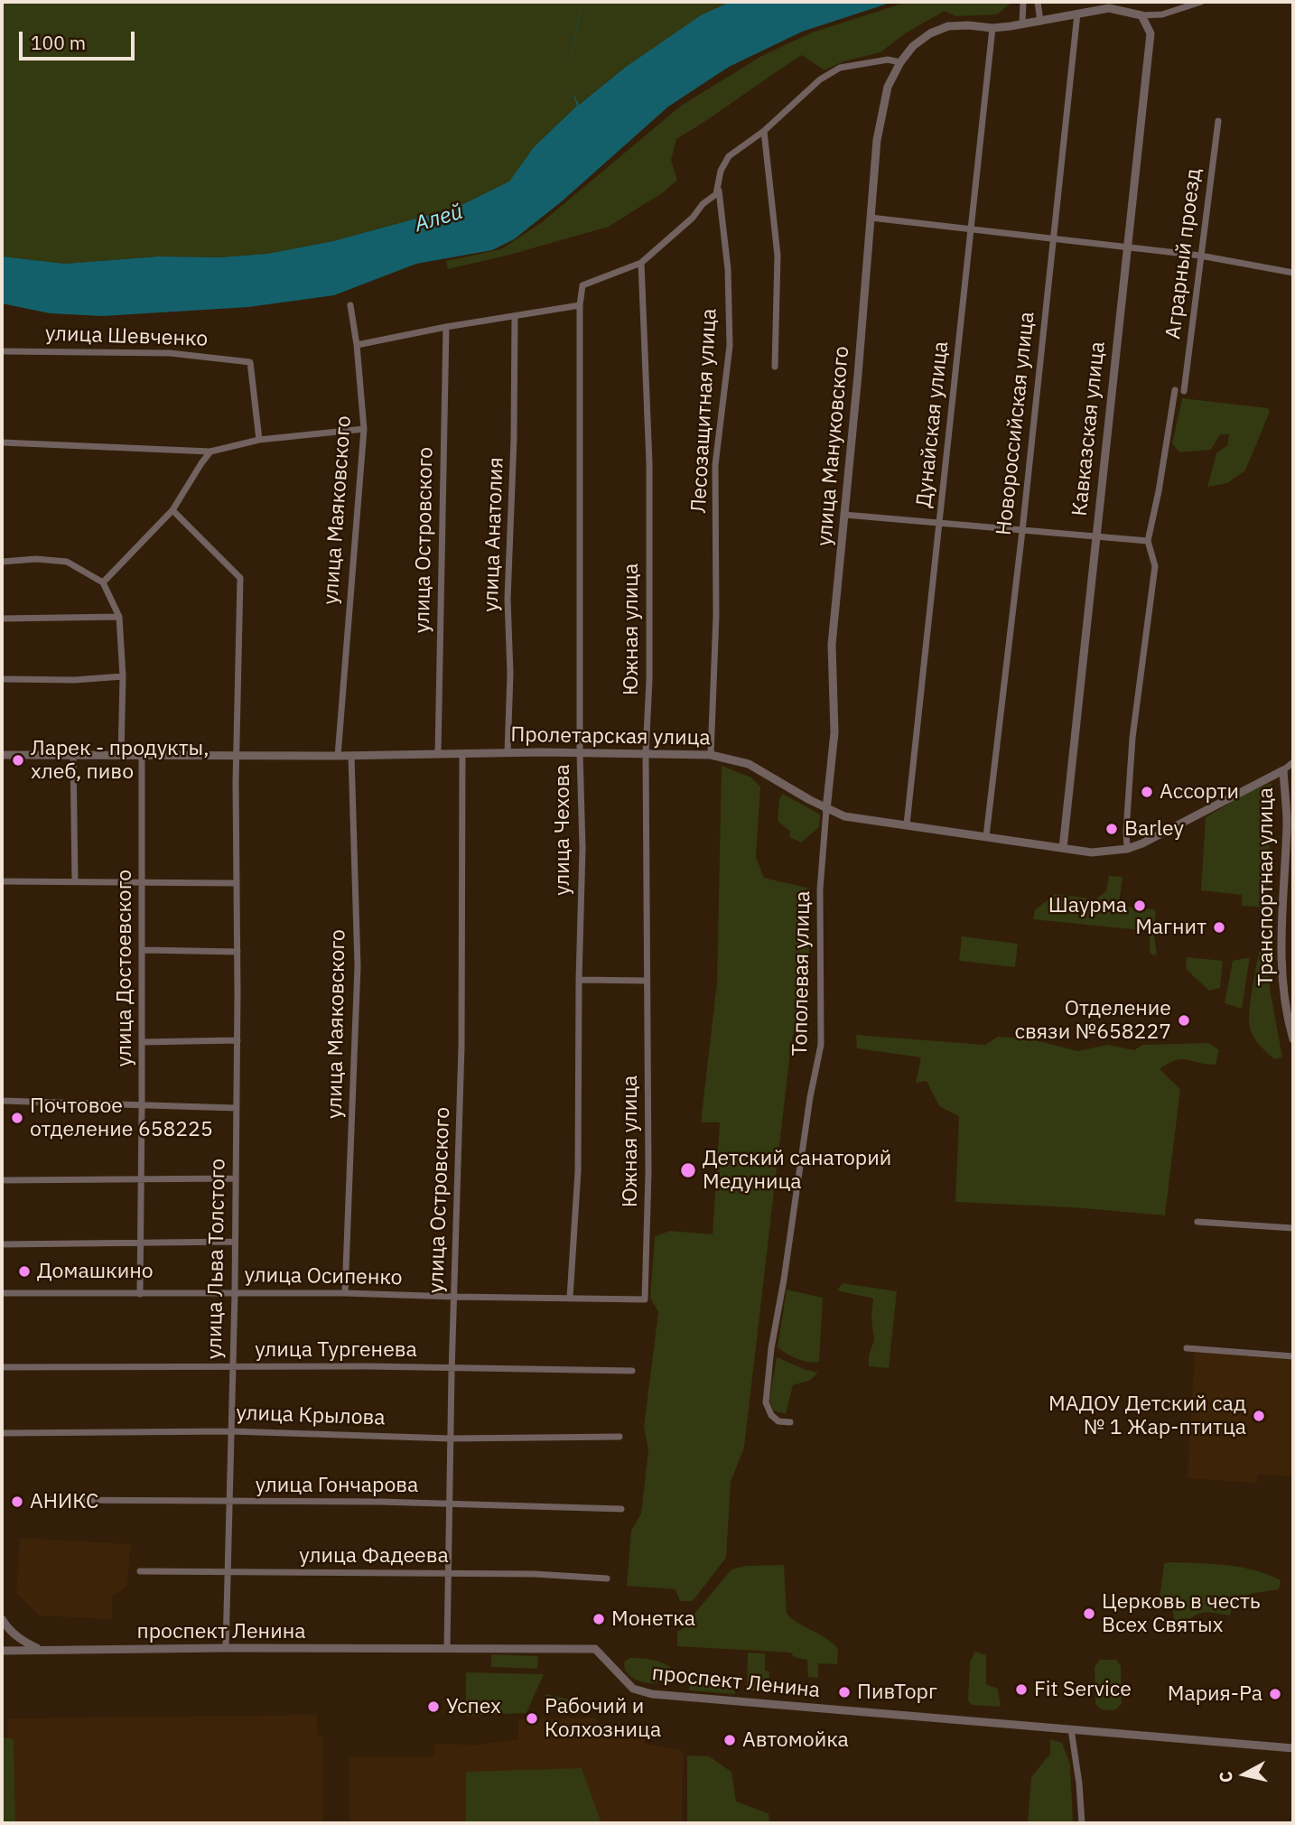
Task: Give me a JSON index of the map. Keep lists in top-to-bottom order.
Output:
{
  "streets": {
    "street": [
      "Аграрный проезд",
      "улица Шевченко",
      "Лесозащитная улица",
      "Новороссийская улица",
      "Дунайская улица",
      "Кавказская улица",
      "улица Мануковского",
      "улица Маяковского",
      "улица Анатолия",
      "улица Островского",
      "Южная улица",
      "Пролетарская улица",
      "улица Чехова",
      "Транспортная улица",
      "улица Достоевского",
      "Тополевая улица",
      "улица Льва Толстого",
      "улица Осипенко",
      "улица Тургенева",
      "улица Крылова",
      "улица Гончарова",
      "улица Фадеева",
      "проспект Ленина"
    ]
  },
  "crossings": [
    ["Лесозащитная улица", "Пролетарская улица"],
    ["Новороссийская улица", "улица Мануковского"],
    ["Новороссийская улица", "Пролетарская улица"],
    ["Дунайская улица", "улица Мануковского"],
    ["Дунайская улица", "Пролетарская улица"],
    ["Кавказская улица", "улица Мануковского"],
    ["Кавказская улица", "Пролетарская улица"],
    ["улица Мануковского", "Пролетарская улица"],
    ["улица Мануковского", "Тополевая улица"],
    ["улица Маяковского", "Пролетарская улица"],
    ["улица Маяковского", "улица Осипенко"],
    ["улица Анатолия", "Пролетарская улица"],
    ["улица Островского", "Пролетарская улица"],
    ["улица Островского", "улица Осипенко"],
    ["улица Островского", "улица Тургенева"],
    ["улица Островского", "улица Крылова"],
    ["улица Островского", "улица Гончарова"],
    ["улица Островского", "улица Фадеева"],
    ["улица Островского", "проспект Ленина"],
    ["Южная улица", "Пролетарская улица"],
    ["Южная улица", "улица Чехова"],
    ["Южная улица", "улица Осипенко"],
    ["Пролетарская улица", "улица Чехова"],
    ["Пролетарская улица", "Транспортная улица"],
    ["Пролетарская улица", "улица Достоевского"],
    ["Пролетарская улица", "Тополевая улица"],
    ["Пролетарская улица", "улица Льва Толстого"],
    ["улица Чехова", "улица Осипенко"],
    ["улица Достоевского", "улица Осипенко"],
    ["улица Льва Толстого", "улица Осипенко"],
    ["улица Льва Толстого", "улица Тургенева"],
    ["улица Льва Толстого", "улица Крылова"],
    ["улица Льва Толстого", "улица Гончарова"],
    ["улица Льва Толстого", "улица Фадеева"],
    ["улица Льва Толстого", "проспект Ленина"]
  ],
  "water": ["Алей"],
  "places": [
    "Ларек - продукты, хлеб, пиво",
    "Ассорти",
    "Barley",
    "Шаурма",
    "Магнит",
    "Отделение связи №658227",
    "Почтовое отделение 658225",
    "Детский санаторий Медуница",
    "Домашкино",
    "МАДОУ Детский сад № 1 Жар-птитца",
    "АНИКС",
    "Церковь в честь Всех Святых",
    "Монетка",
    "Fit Service",
    "ПивТорг",
    "Мария-Ра",
    "Успех",
    "Рабочий и Колхозница",
    "Автомойка"
  ],
  "scale_bar": "100 m",
  "north": "left"
}
